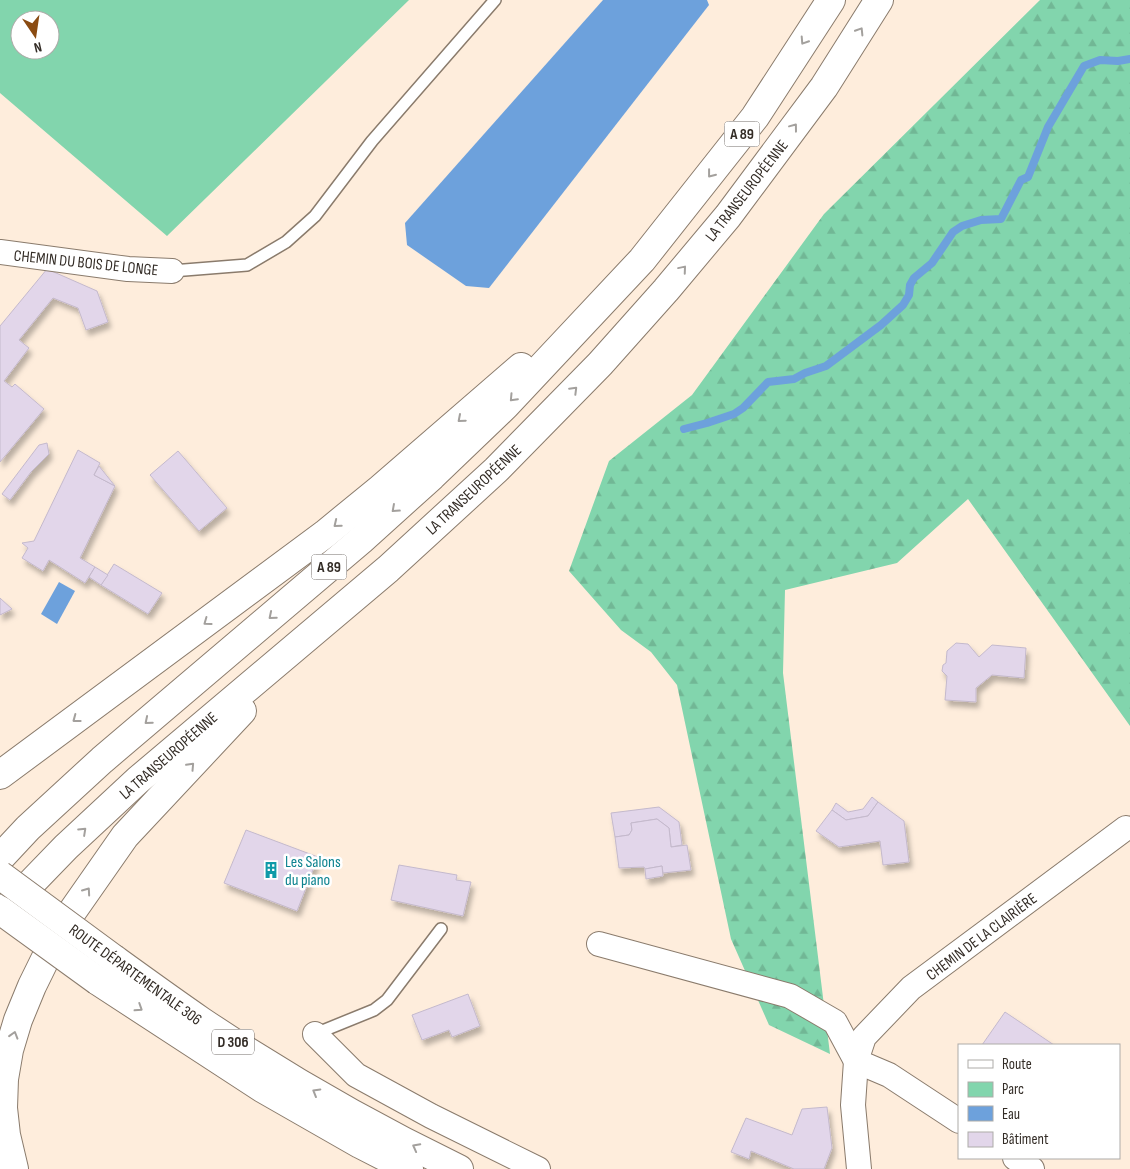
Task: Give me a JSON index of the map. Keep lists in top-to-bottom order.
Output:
{
  "streets": {
    "main road": [
      "A 89",
      "LA TRANSEUROPÉENNE",
      "ROUTE DÉPARTEMENTALE 306",
      "D 306"
    ],
    "street": ["CHEMIN DU BOIS DE LONGE", "CHEMIN DE LA CLAIRIÈRE"]
  },
  "places": {
    "building": ["Les Salons du piano"]
  },
  "legend": [
    "Route",
    "Parc",
    "Eau",
    "Bâtiment"
  ],
  "north": "bottom"
}
